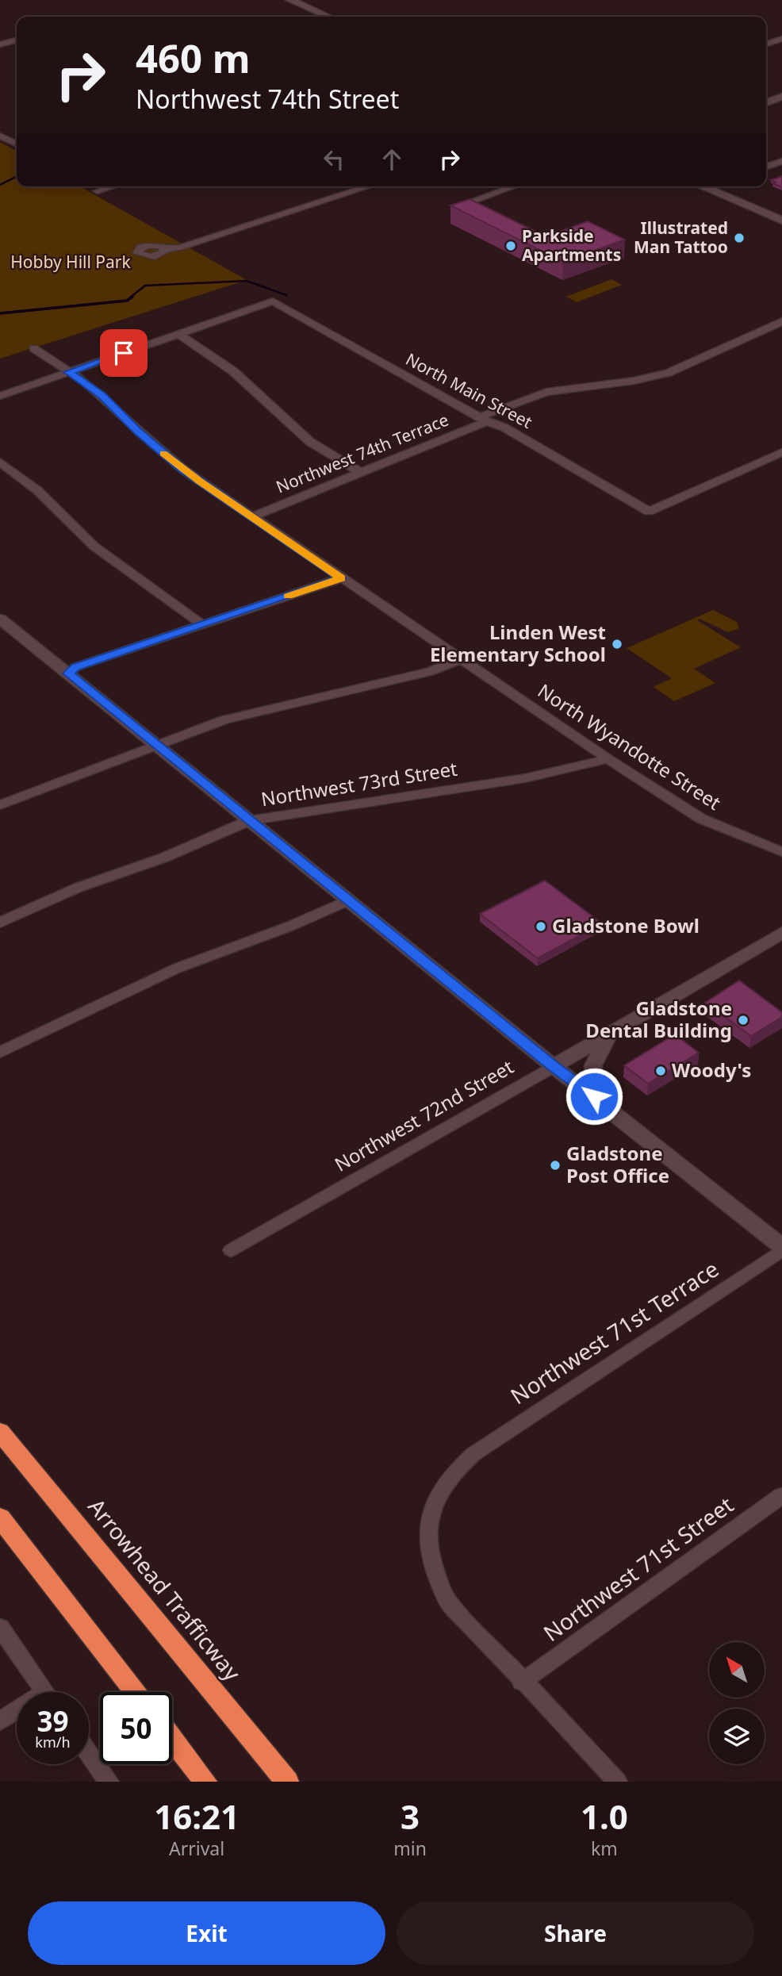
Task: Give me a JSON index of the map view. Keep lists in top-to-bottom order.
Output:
{
  "streets": {
    "highway": ["Arrowhead Trafficway"],
    "street": [
      "North Main Street",
      "Northwest 74th Terrace",
      "North Wyandotte Street",
      "Northwest 73rd Street",
      "Northwest 72nd Street",
      "Northwest 71st Terrace",
      "Northwest 71st Street"
    ]
  },
  "crossings": [
    ["North Main Street", "Northwest 74th Terrace"],
    ["Northwest 74th Terrace", "North Wyandotte Street"],
    ["North Wyandotte Street", "Northwest 73rd Street"],
    ["Northwest 71st Terrace", "Northwest 71st Street"]
  ],
  "parks": ["Hobby Hill Park"],
  "places": [
    "Illustrated Man Tattoo",
    "Parkside Apartments",
    "Linden West Elementary School",
    "Gladstone Bowl",
    "Gladstone Dental Building",
    "Woody's",
    "Gladstone Post Office"
  ],
  "north": "top left",
  "page": {
    "turn": ["460 m", "Northwest 74th Street"],
    "speed": "39 km/h",
    "limit": "50",
    "eta": [
      "16:21",
      "Arrival",
      "3",
      "min",
      "1.0",
      "km"
    ],
    "buttons": ["Exit", "Share"]
  }
}
